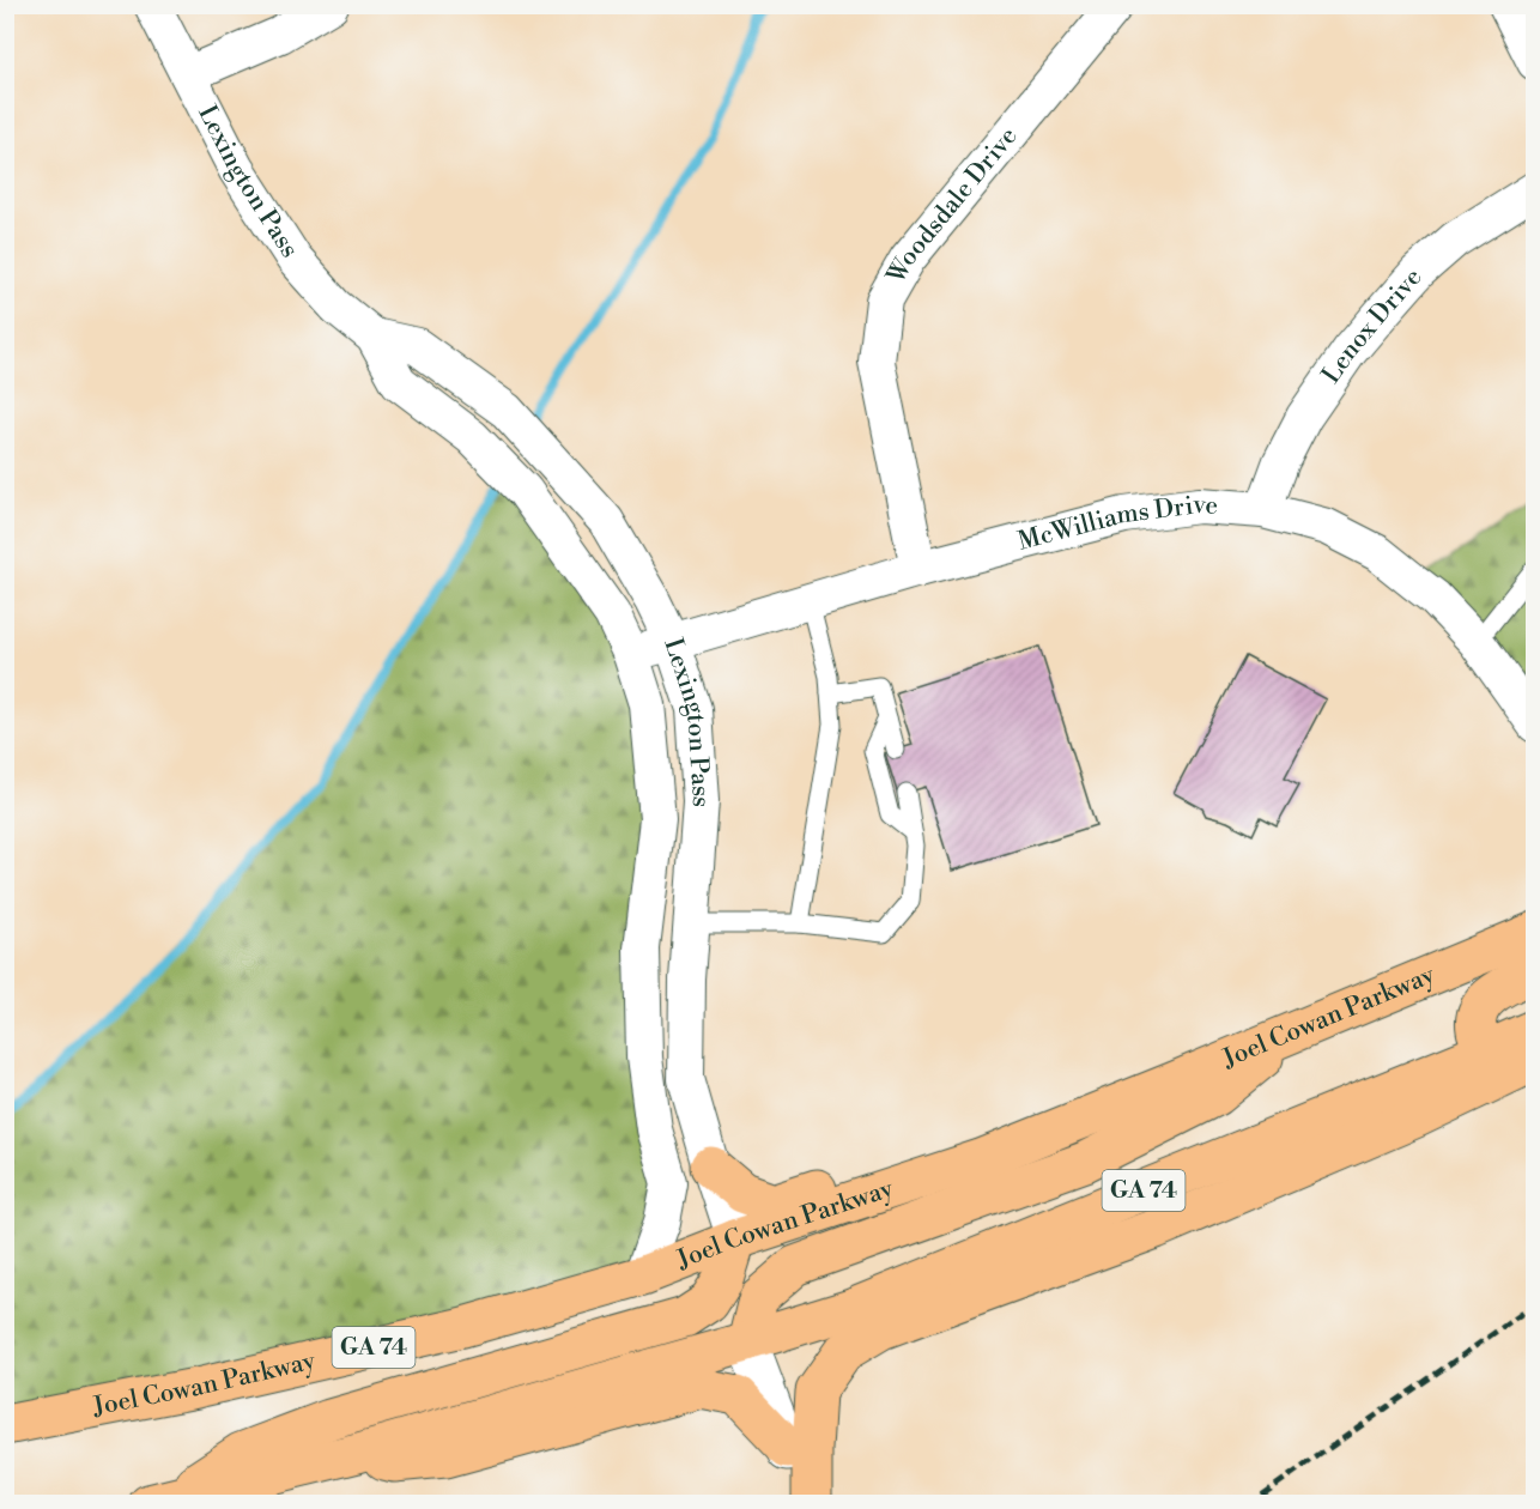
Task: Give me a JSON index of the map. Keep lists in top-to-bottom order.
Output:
{
  "streets": {
    "main road": ["Joel Cowan Parkway", "GA 74"],
    "street": [
      "Lexington Pass",
      "Woodsdale Drive",
      "Lenox Drive",
      "McWilliams Drive"
    ]
  },
  "crossings": [
    ["Lexington Pass", "McWilliams Drive"],
    ["Lexington Pass", "Joel Cowan Parkway"],
    ["Woodsdale Drive", "McWilliams Drive"],
    ["Lenox Drive", "McWilliams Drive"]
  ]
}
